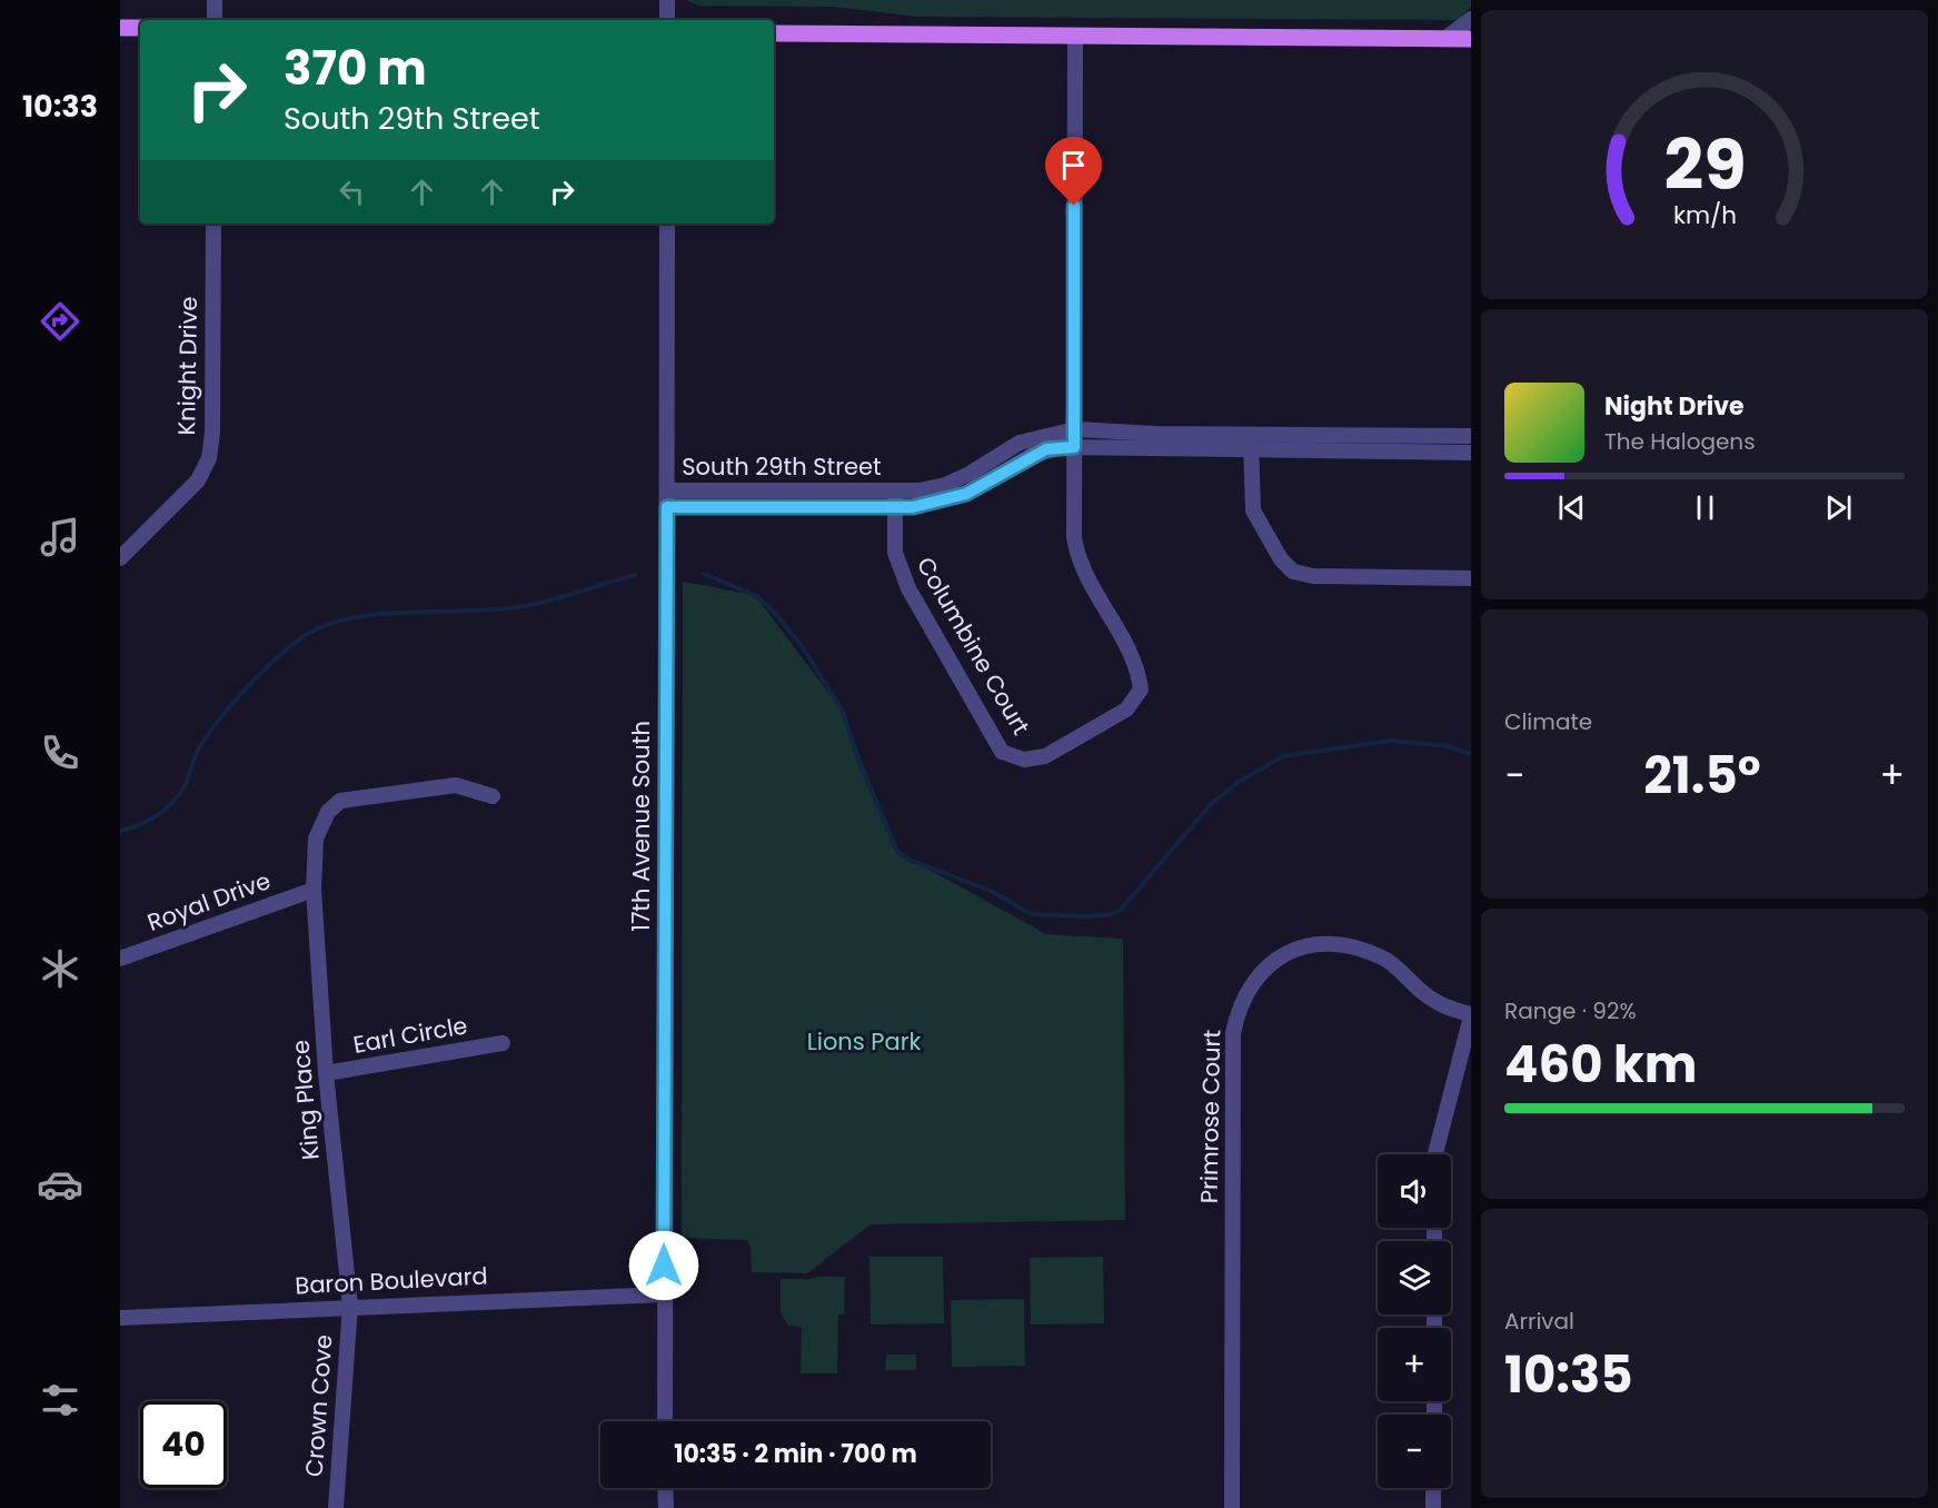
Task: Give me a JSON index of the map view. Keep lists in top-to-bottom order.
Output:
{
  "streets": {
    "street": [
      "Knight Drive",
      "South 29th Street",
      "Columbine Court",
      "17th Avenue South",
      "Royal Drive",
      "Earl Circle",
      "King Place",
      "Primrose Court",
      "Baron Boulevard",
      "Crown Cove"
    ]
  },
  "crossings": [
    ["South 29th Street", "Columbine Court"],
    ["South 29th Street", "17th Avenue South"],
    ["17th Avenue South", "Baron Boulevard"],
    ["Royal Drive", "King Place"],
    ["Earl Circle", "King Place"],
    ["King Place", "Baron Boulevard"],
    ["King Place", "Crown Cove"],
    ["Baron Boulevard", "Crown Cove"]
  ],
  "parks": ["Lions Park"],
  "page": {
    "tabs": "10:33",
    "turn": ["370 m", "South 29th Street"],
    "song": ["Night Drive", "The Halogens"],
    "tile": [
      "Climate",
      ["Range · 92%", "460 km"],
      ["Arrival", "10:35"]
    ],
    "heat": ["−", "21.5°", "+"],
    "map_buttons": ["+", "−"],
    "limit": "40",
    "trip": "10:35 · 2 min · 700 m",
    "gauge": ["29", "km/h"]
  }
}
